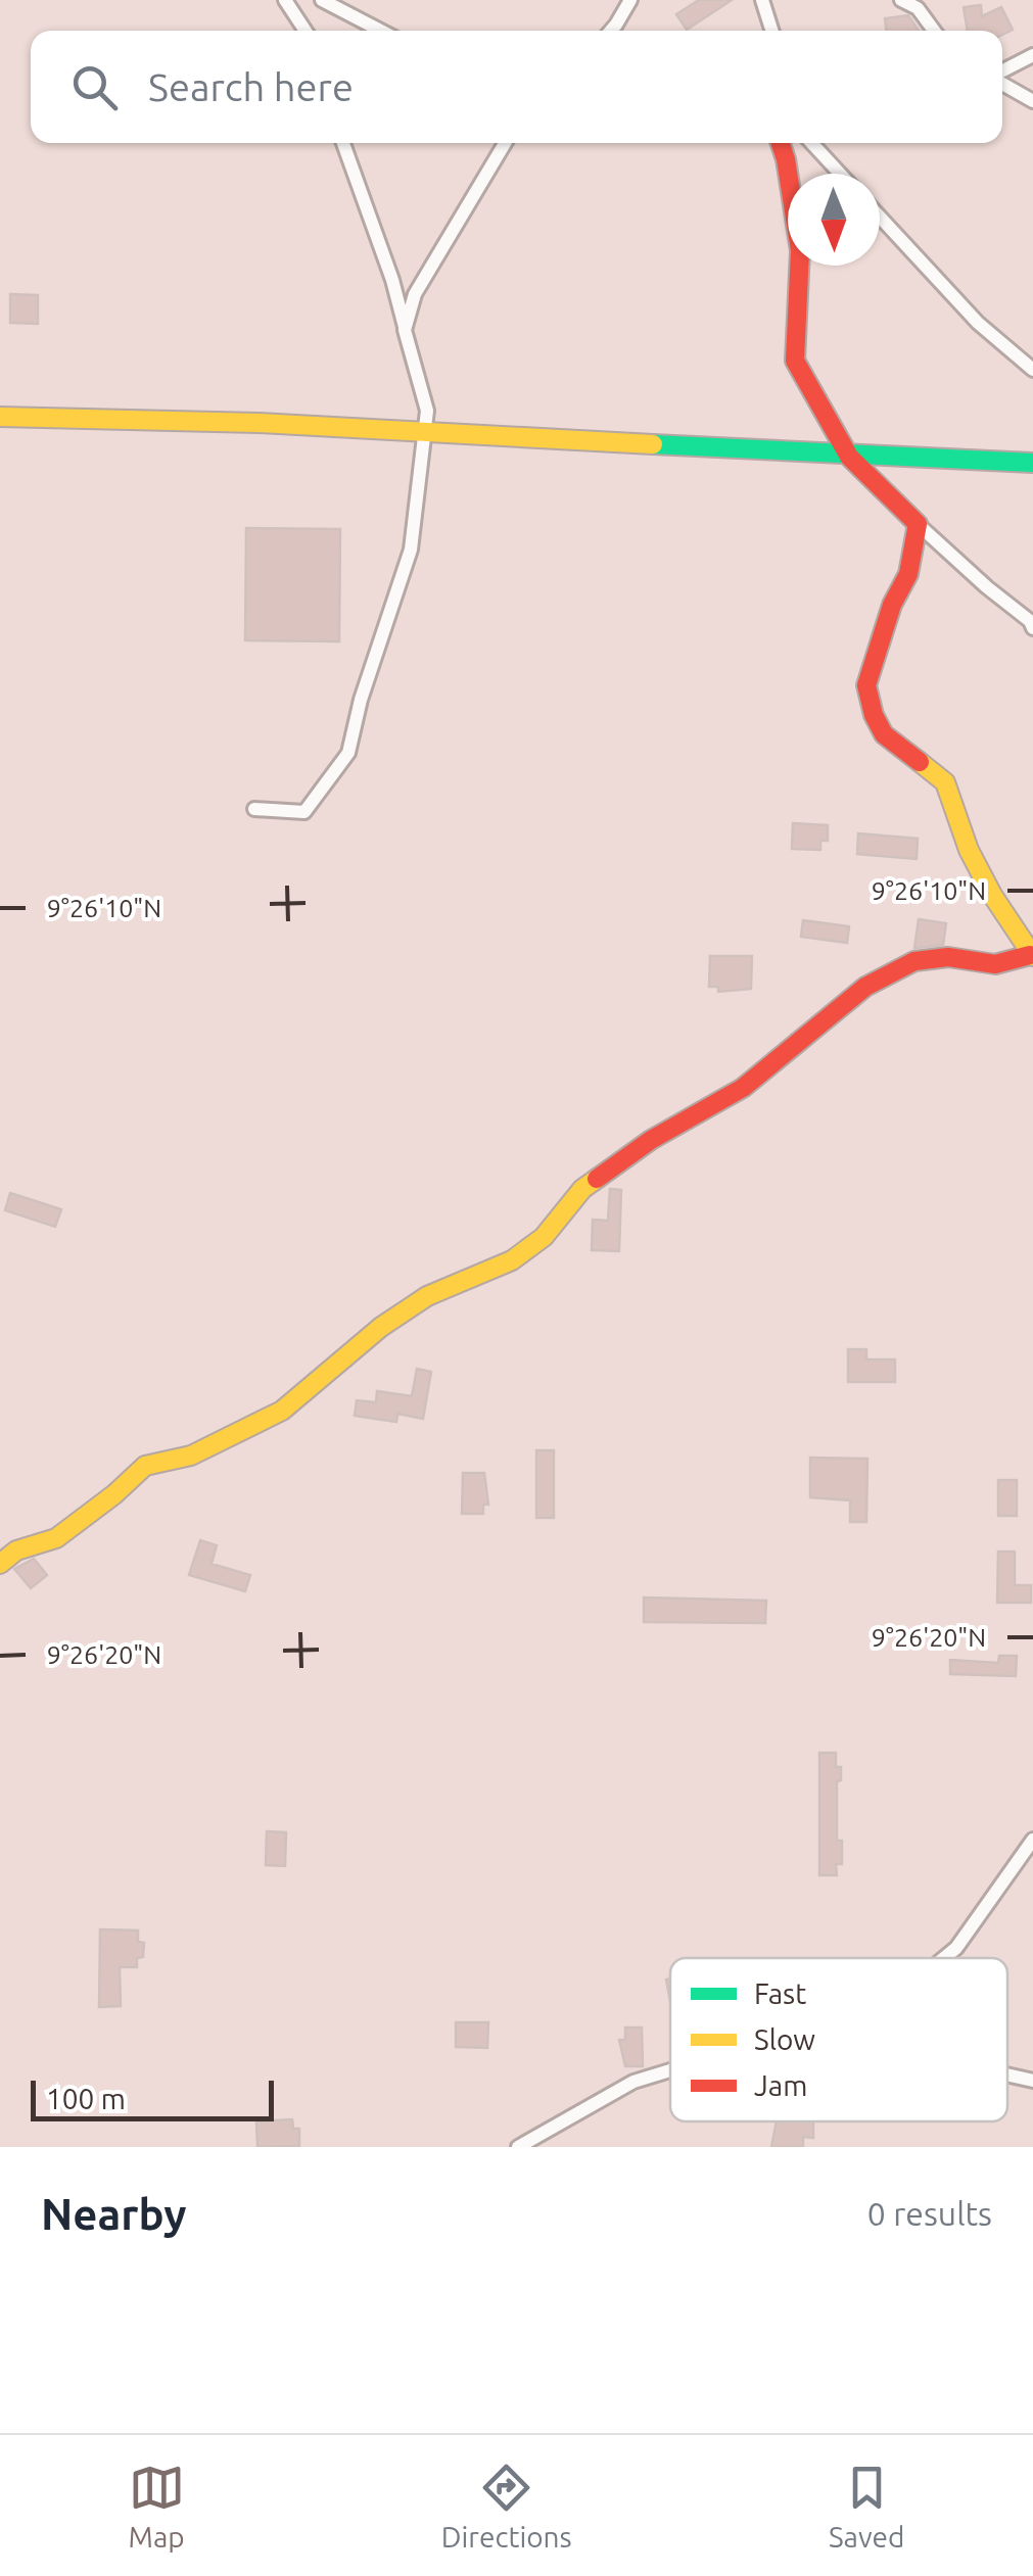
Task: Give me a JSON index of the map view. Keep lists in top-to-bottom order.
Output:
{
  "legend": ["Fast", "Slow", "Jam"],
  "scale_bar": "100 m",
  "north": "bottom",
  "page": {
    "search": "Search here",
    "scale": "100 m",
    "heading": ["Nearby", "0 results"],
    "nav": ["Map", "Directions", "Saved"]
  },
  "coordinates": ["9°26'10\"N", "9°26'20\"N"]
}
